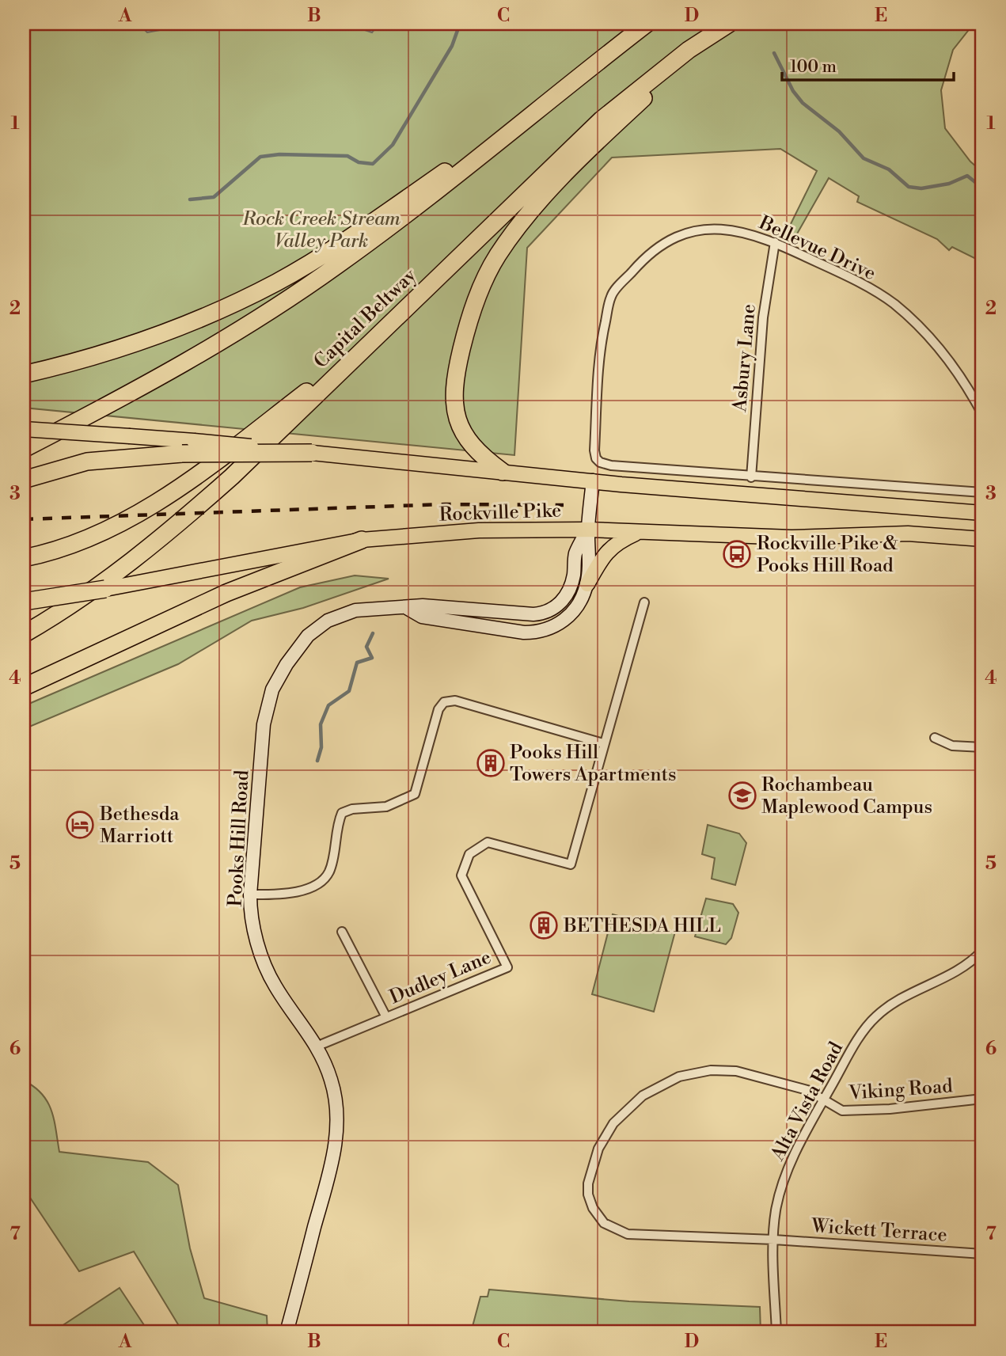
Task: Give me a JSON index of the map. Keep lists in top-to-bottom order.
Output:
{
  "streets": {
    "highway": ["Capital Beltway"],
    "main road": ["Rockville Pike"],
    "street": [
      "Bellevue Drive",
      "Asbury Lane",
      "Pooks Hill Road",
      "Dudley Lane",
      "Viking Road",
      "Alta Vista Road",
      "Wickett Terrace"
    ]
  },
  "crossings": [
    ["Bellevue Drive", "Asbury Lane"],
    ["Rockville Pike", "Pooks Hill Road"],
    ["Pooks Hill Road", "Dudley Lane"],
    ["Viking Road", "Alta Vista Road"],
    ["Viking Road", "Wickett Terrace"],
    ["Alta Vista Road", "Wickett Terrace"]
  ],
  "parks": ["Rock Creek Stream Valley Park"],
  "places": {
    "bus stop": ["Rockville Pike & Pooks Hill Road"],
    "building": ["Pooks Hill Towers Apartments", "BETHESDA HILL"],
    "school or university": ["Rochambeau Maplewood Campus"],
    "hotel": ["Bethesda Marriott"]
  },
  "scale_bar": "100 m",
  "grid": {
    "columns": [
      "A",
      "B",
      "C",
      "D",
      "E"
    ],
    "rows": [
      "1",
      "2",
      "3",
      "4",
      "5",
      "6",
      "7"
    ]
  }
}
